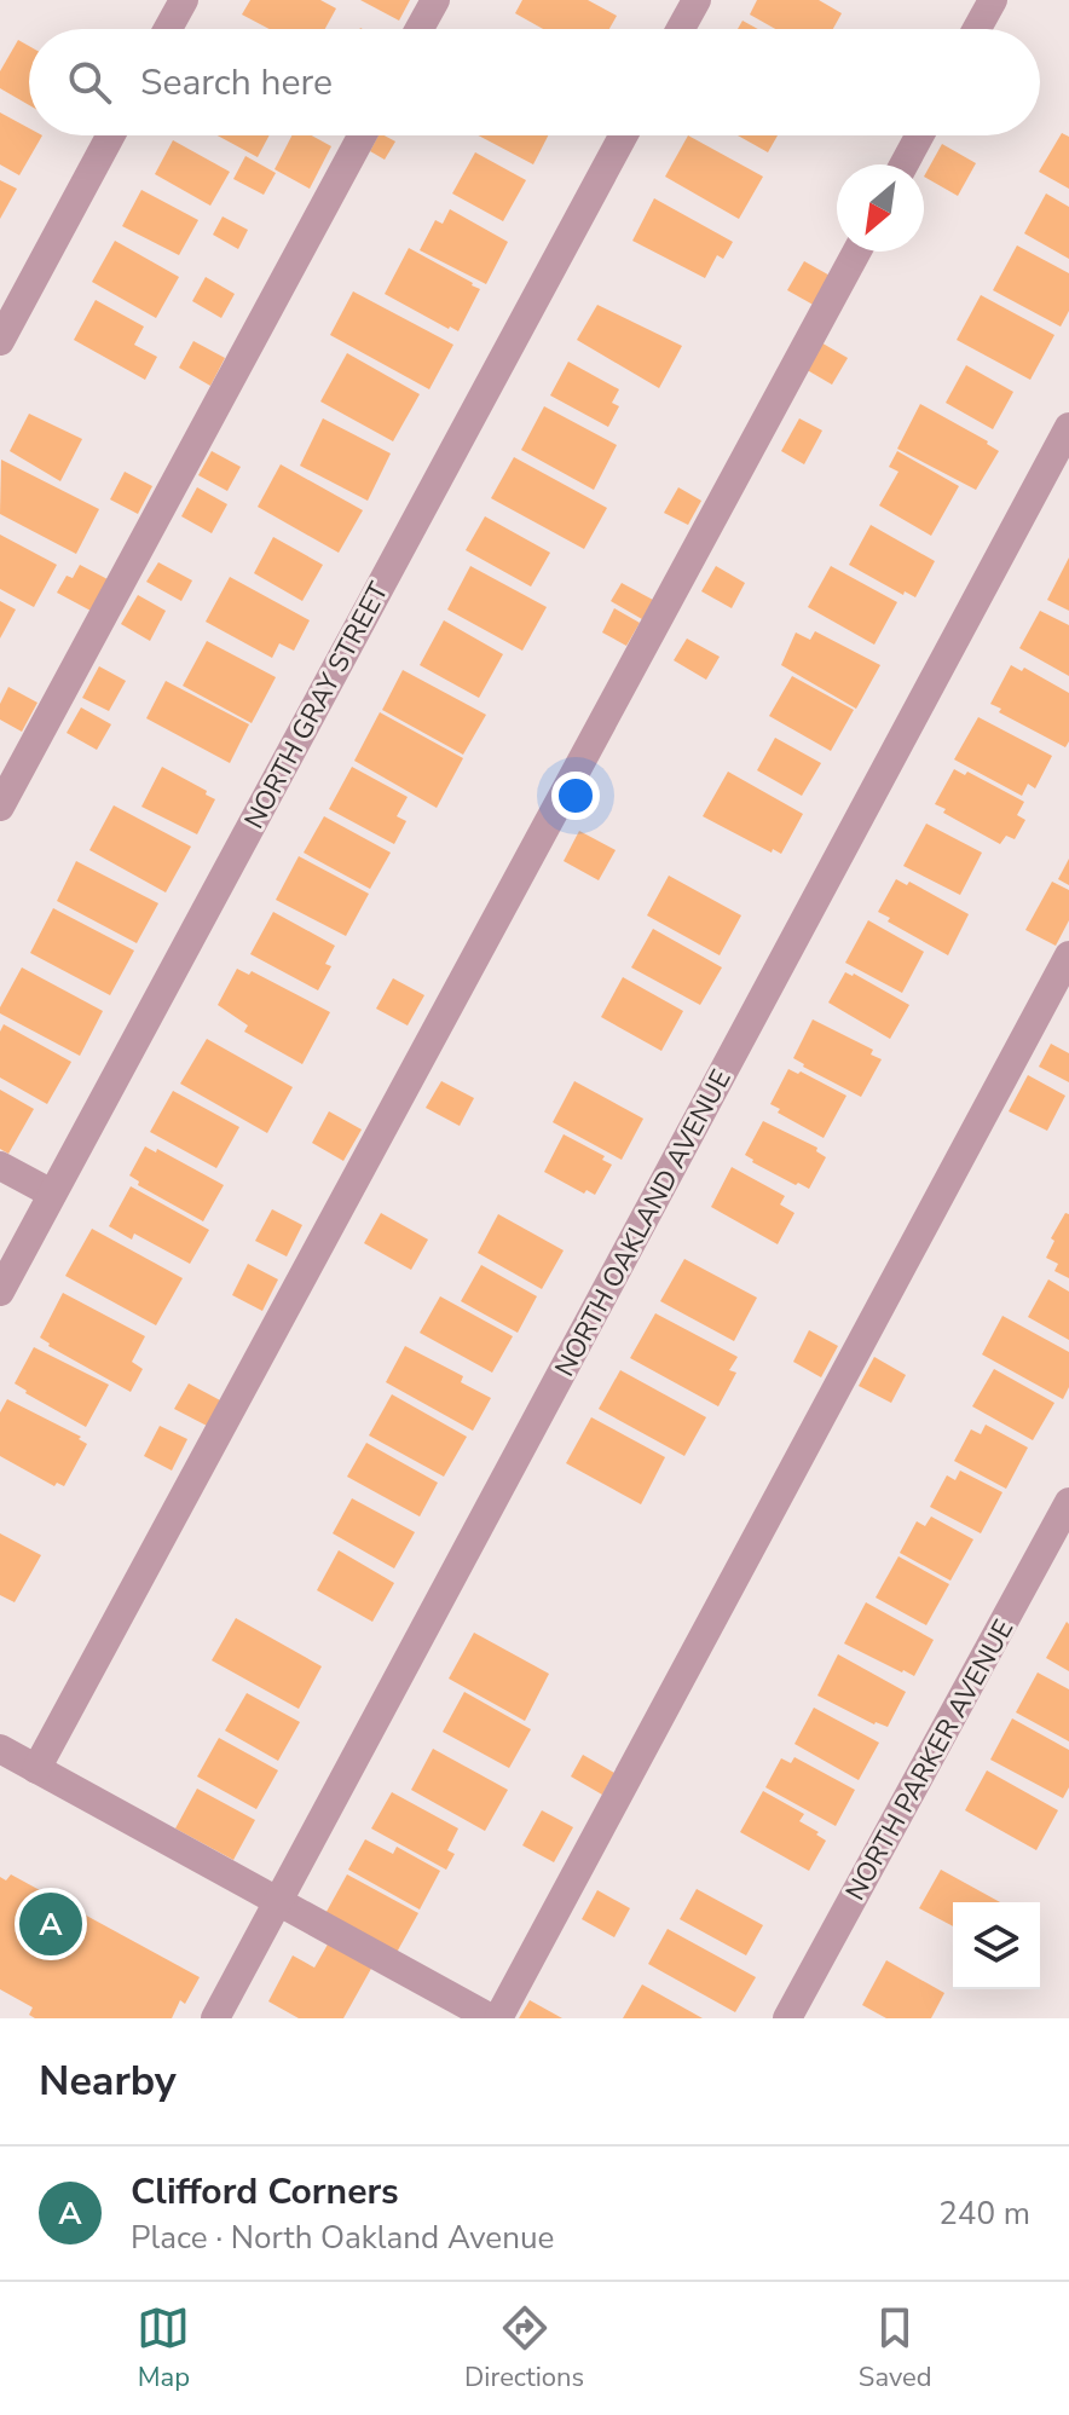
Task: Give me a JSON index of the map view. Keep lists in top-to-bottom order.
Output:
{
  "streets": {
    "street": ["NORTH GRAY STREET", "NORTH OAKLAND AVENUE", "NORTH PARKER AVENUE"]
  },
  "north": "bottom left",
  "page": {
    "search": "Search here",
    "pins": "A",
    "heading": "Nearby",
    "list": [
      {
        "mark": "A",
        "name": "Clifford Corners",
        "note": "Place · North Oakland Avenue",
        "value": "240 m"
      }
    ],
    "nav": ["Map", "Directions", "Saved"]
  }
}
